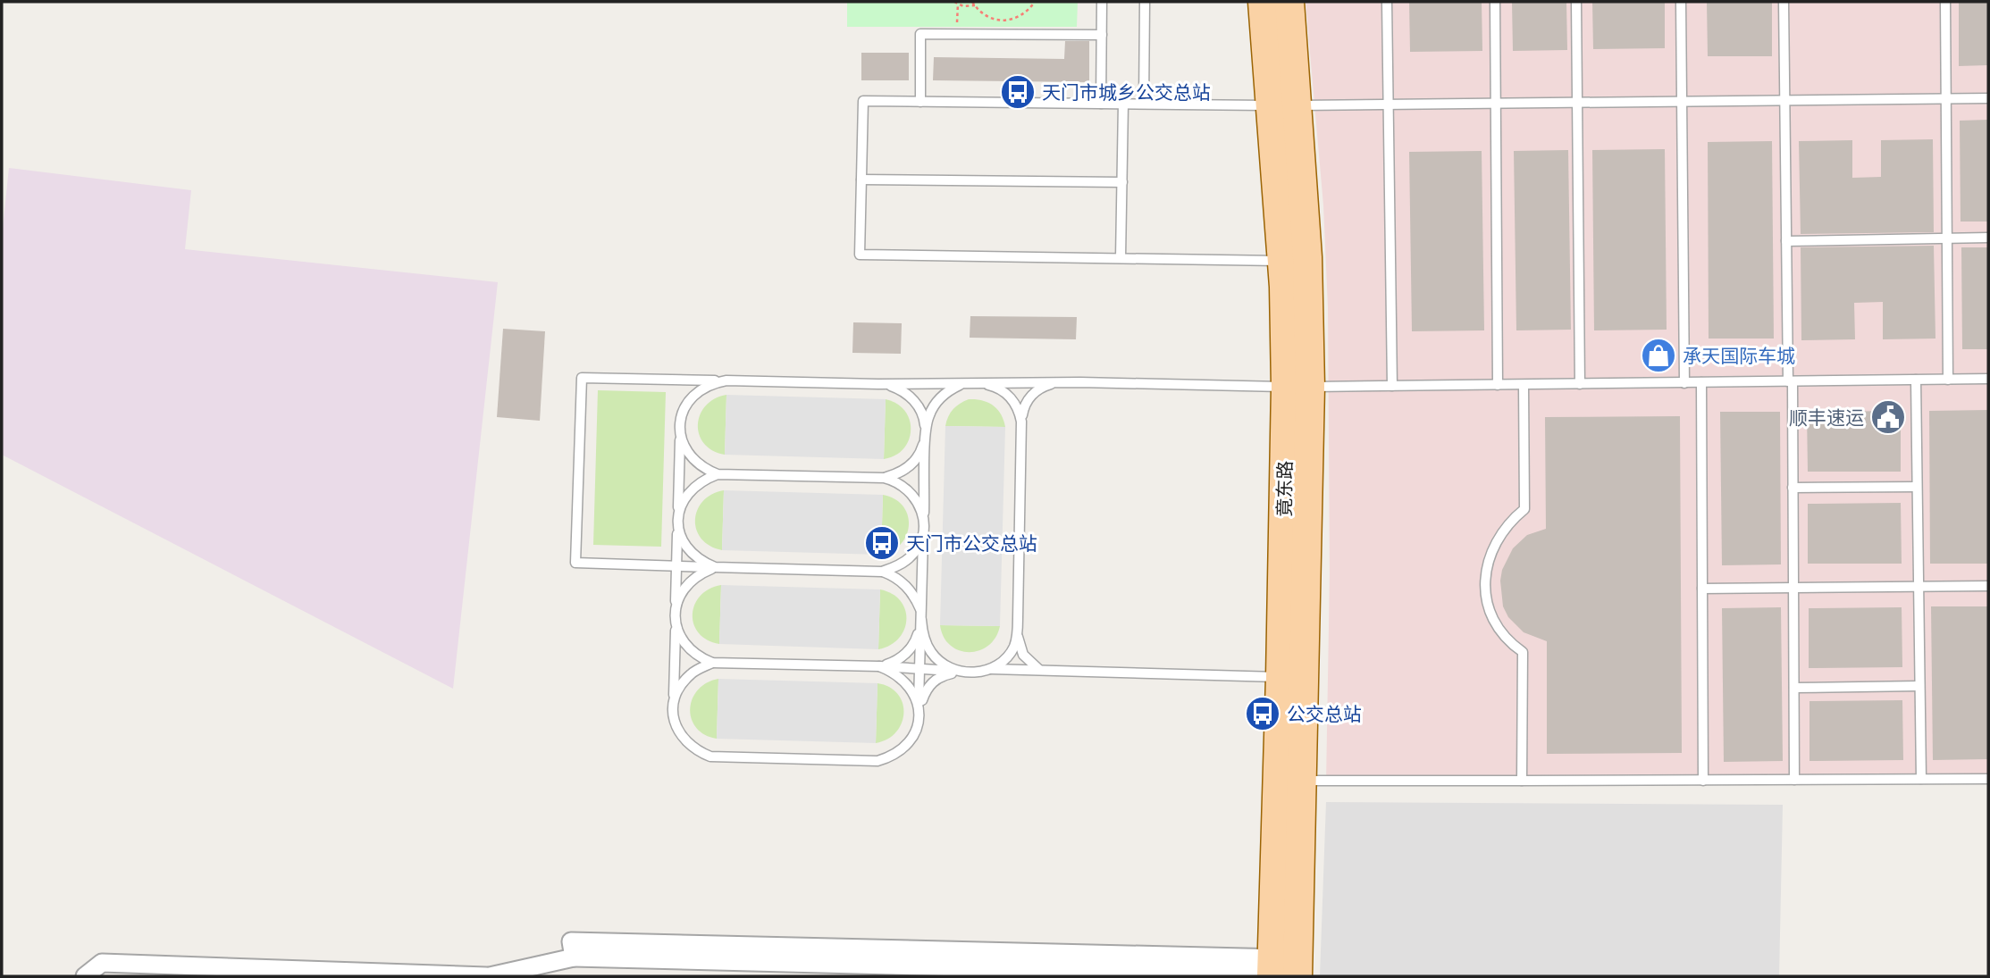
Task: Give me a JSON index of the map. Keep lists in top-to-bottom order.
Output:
{
  "streets": {
    "main road": ["竟东路"]
  },
  "places": {
    "bus stop": ["天门市城乡公交总站", "天门市公交总站", "公交总站"],
    "shop": ["承天国际车城"],
    "public building": ["顺丰速运"]
  }
}
